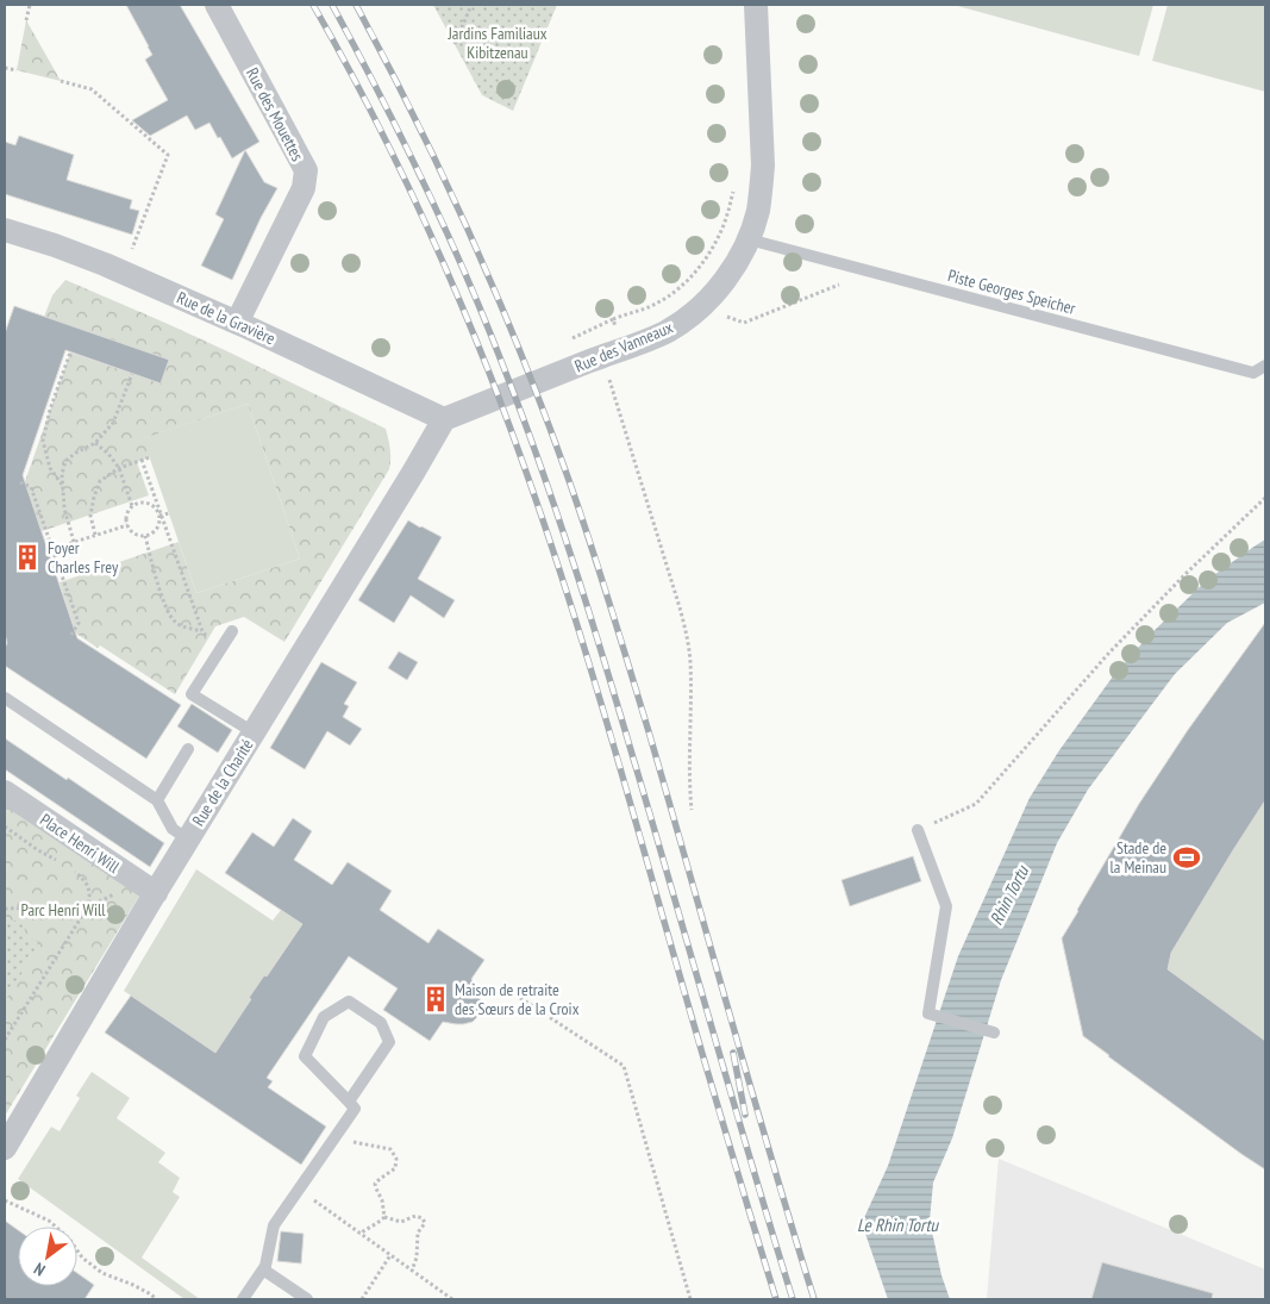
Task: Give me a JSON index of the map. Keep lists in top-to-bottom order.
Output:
{
  "streets": {
    "street": [
      "Rue des Mouettes",
      "Rue de la Gravière",
      "Rue des Vanneaux",
      "Rue de la Charité",
      "Place Henri Will"
    ],
    "lane": ["Piste Georges Speicher"]
  },
  "crossings": [
    ["Rue des Mouettes", "Rue de la Gravière"],
    ["Piste Georges Speicher", "Rue des Vanneaux"],
    ["Rue de la Gravière", "Rue des Vanneaux"],
    ["Rue de la Gravière", "Rue de la Charité"],
    ["Rue des Vanneaux", "Rue de la Charité"],
    ["Rue de la Charité", "Place Henri Will"]
  ],
  "water": ["Rhin Tortu", "Le Rhin Tortu"],
  "parks": ["Jardins Familiaux Kibitzenau", "Parc Henri Will"],
  "places": {
    "building": ["Foyer Charles Frey", "Maison de retraite des Sœurs de la Croix"],
    "sports": ["Stade de la Meinau"]
  },
  "north": "bottom left"
}
